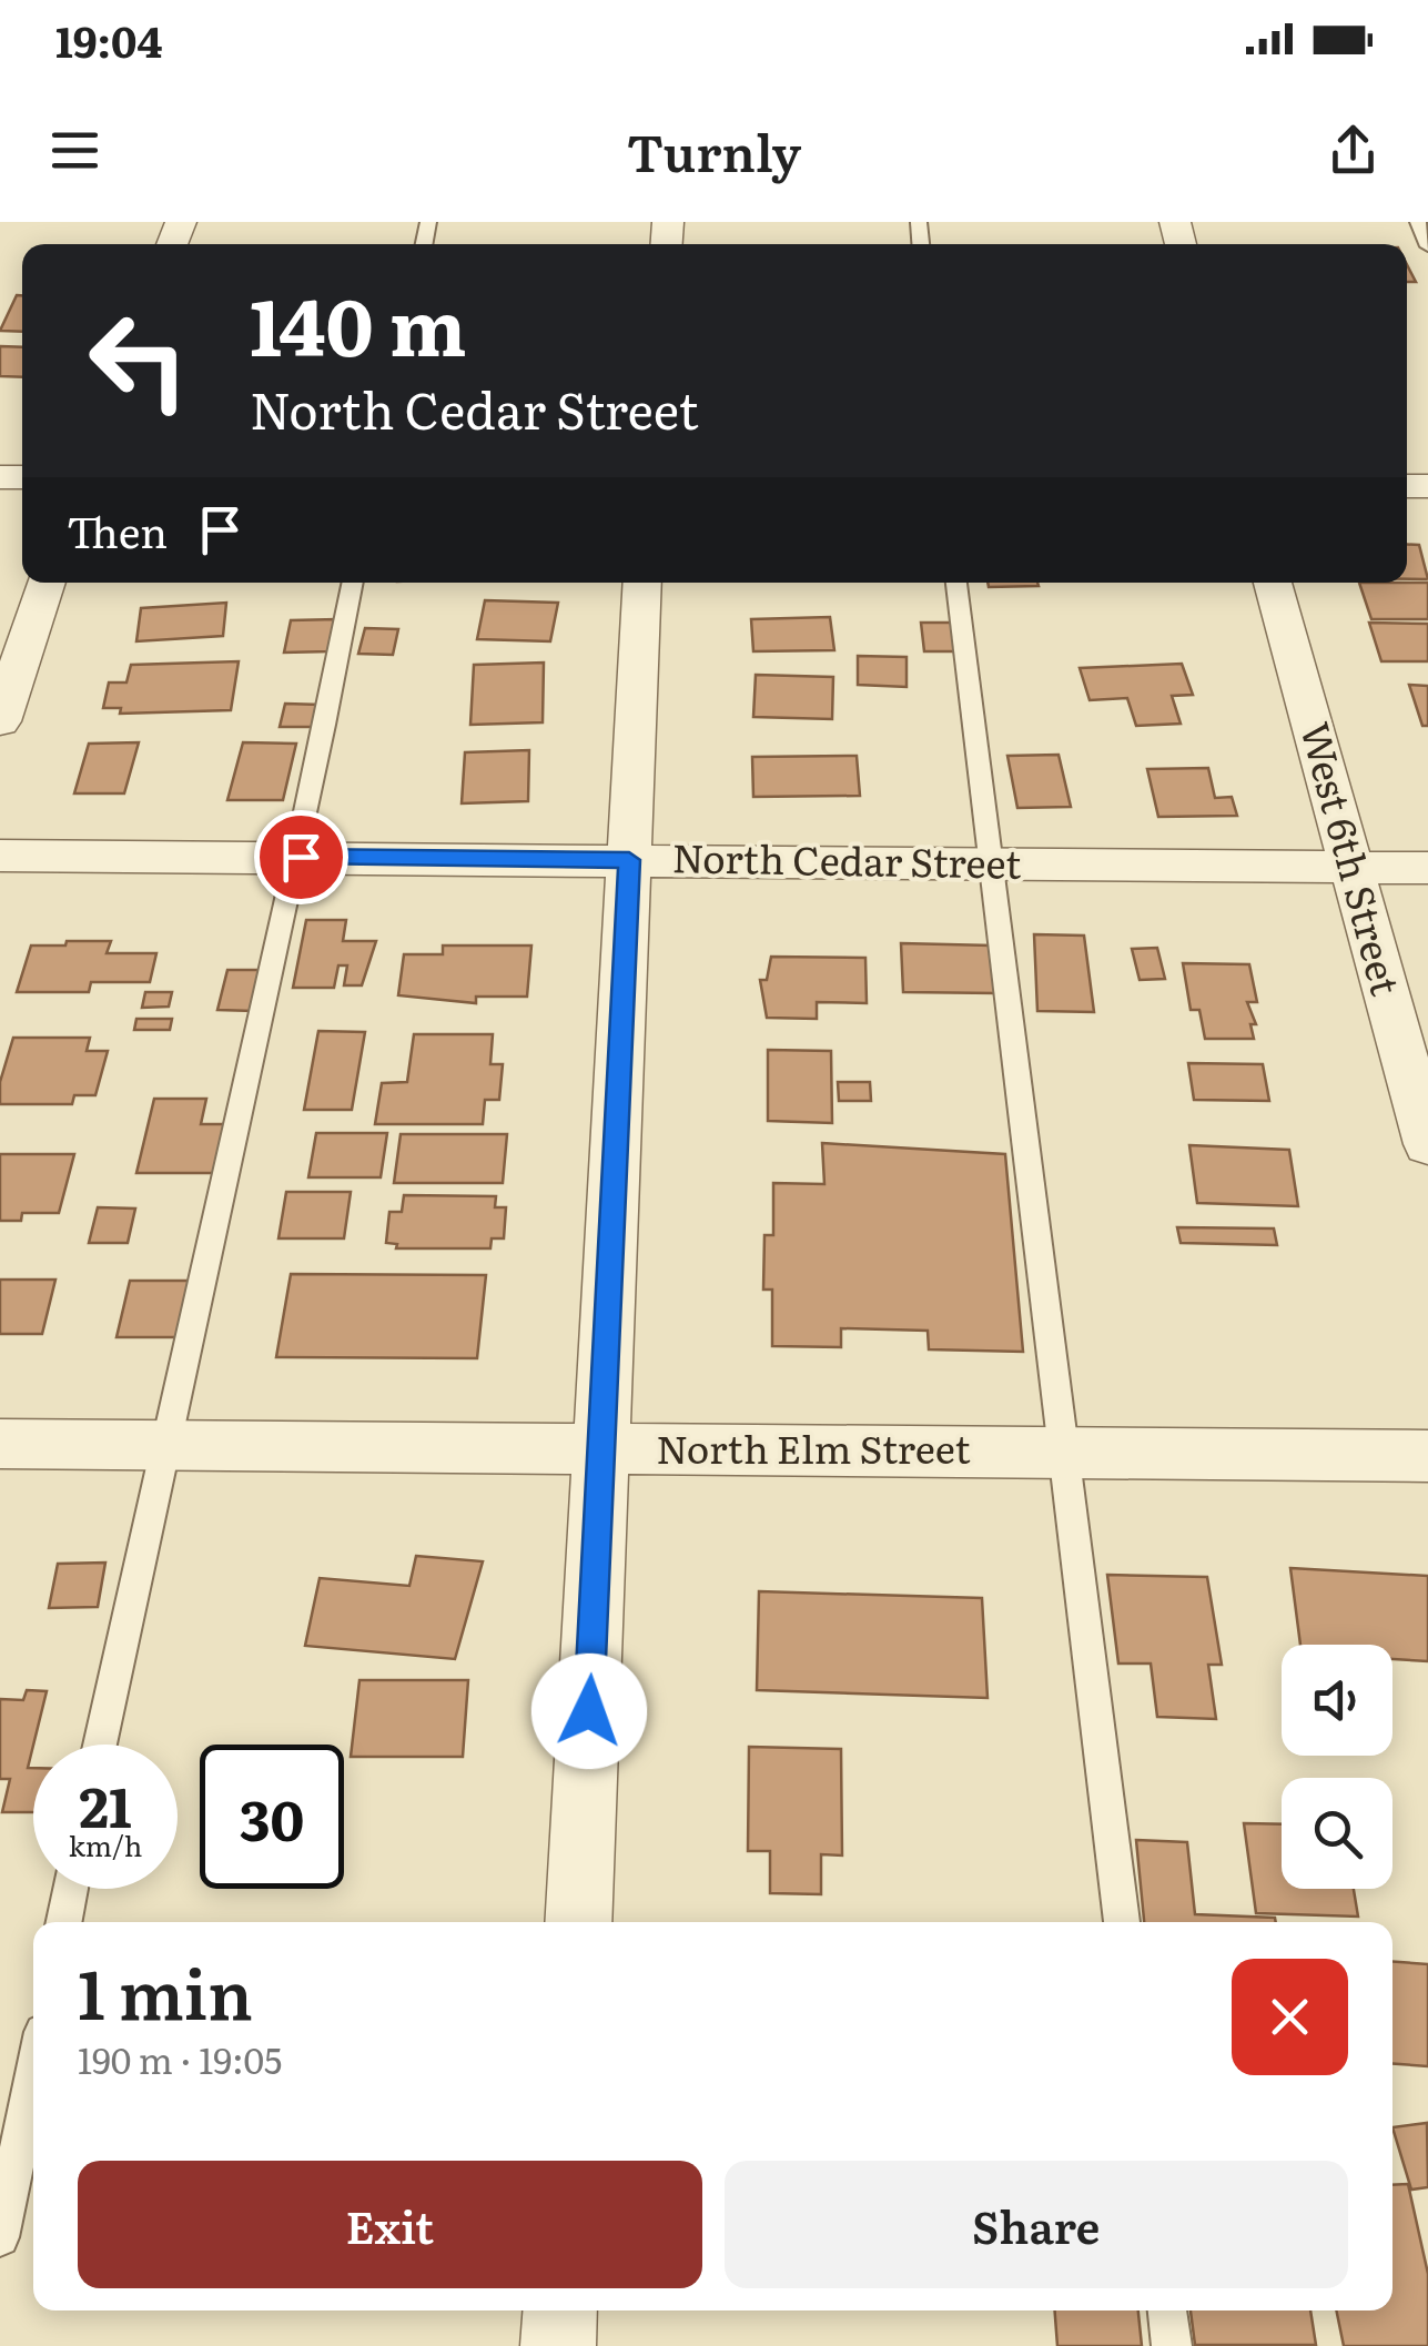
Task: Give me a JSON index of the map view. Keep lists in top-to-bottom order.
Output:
{
  "streets": {
    "street": ["West 6th Street", "North Cedar Street", "North Elm Street"]
  },
  "crossings": [
    ["West 6th Street", "North Cedar Street"]
  ],
  "page": {
    "status": "19:04",
    "header": "Turnly",
    "turn": ["140 m", "North Cedar Street"],
    "then": "Then",
    "speed": "21 km/h",
    "limit": "30",
    "heading": ["1 min", "190 m · 19:05"],
    "buttons": ["Exit", "Share"]
  }
}
